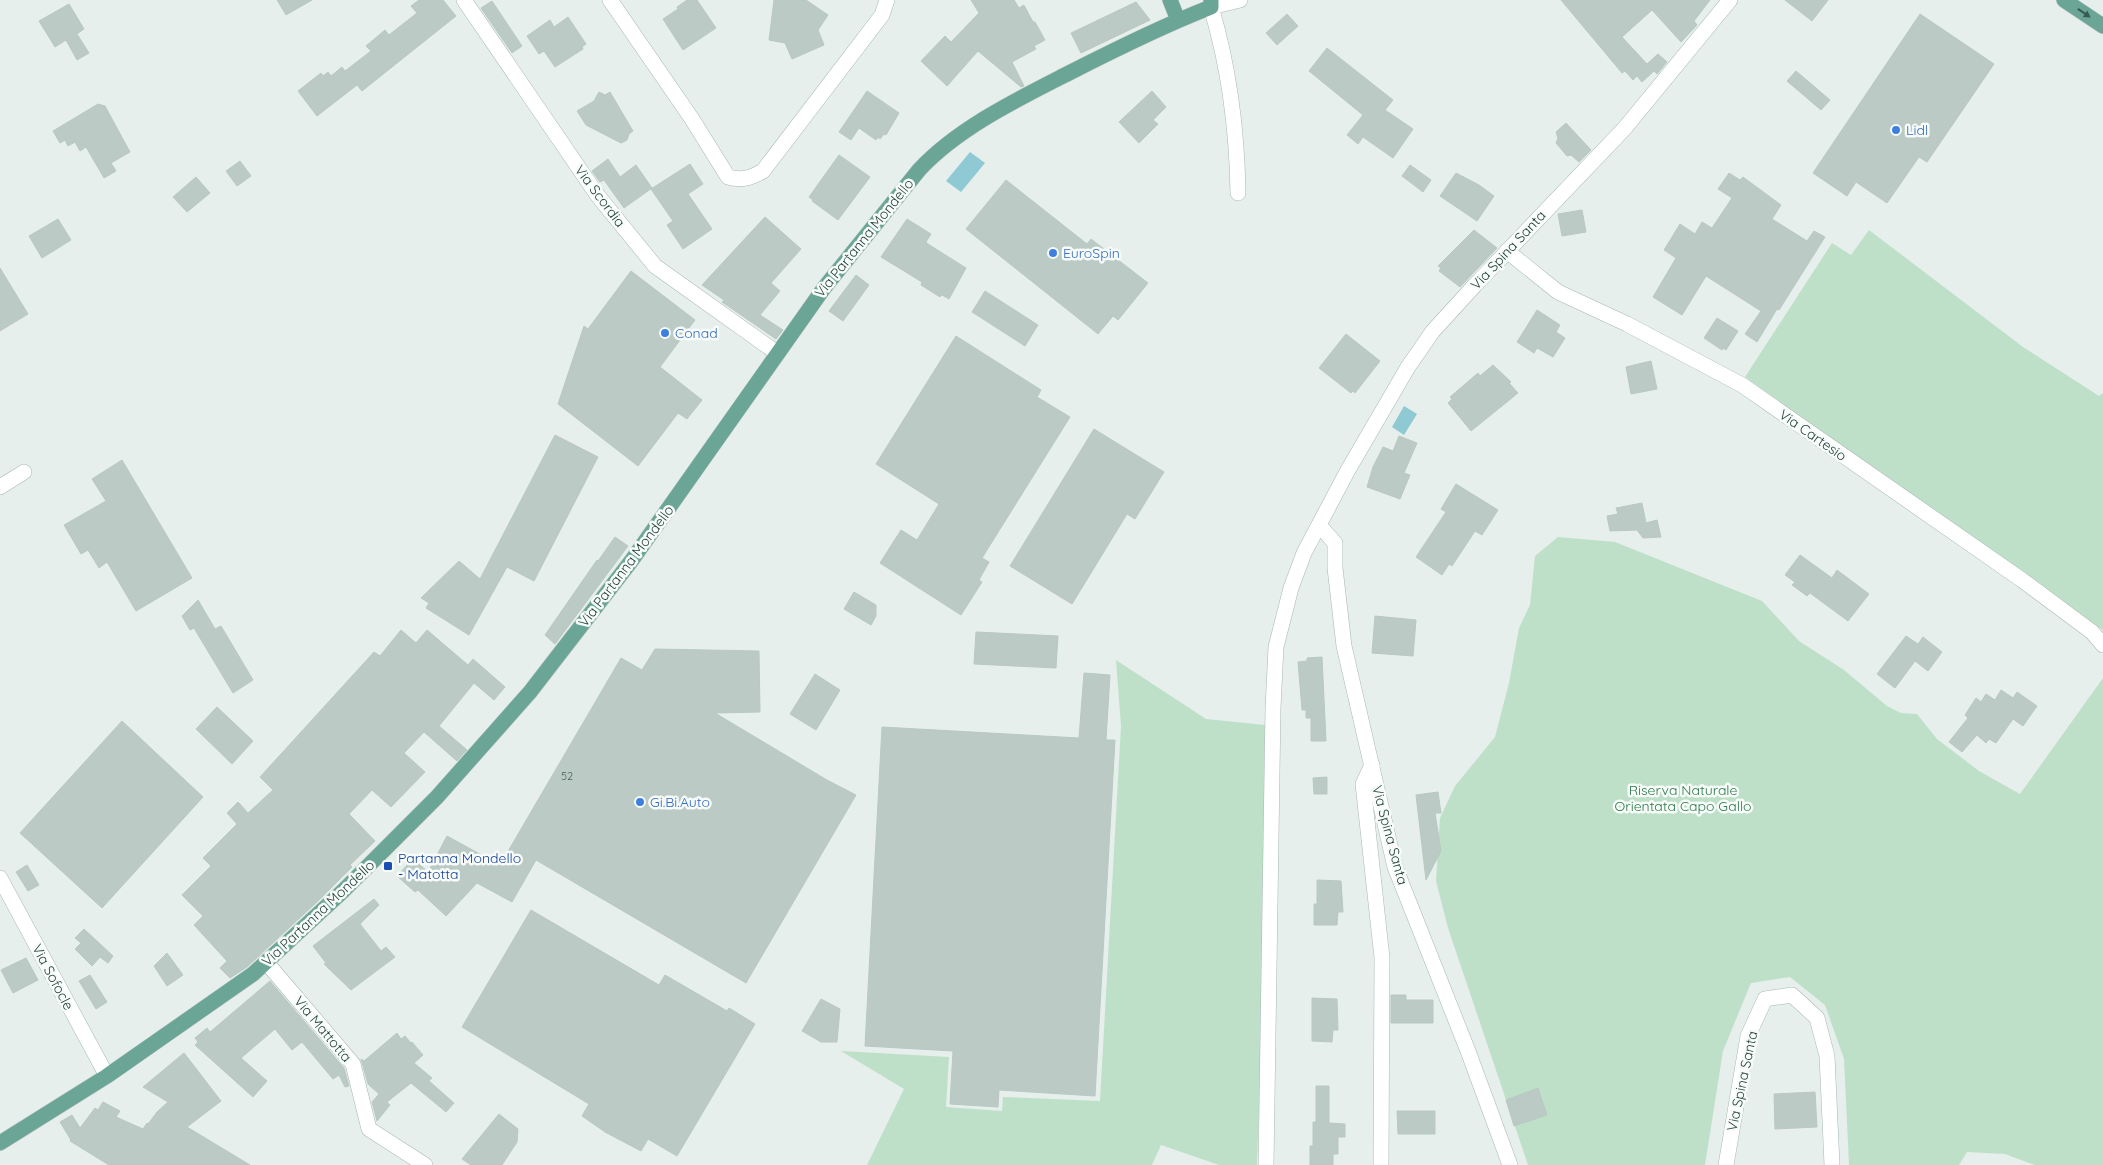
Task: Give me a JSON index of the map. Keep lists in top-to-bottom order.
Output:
{
  "streets": {
    "main road": ["Via Partanna Mondello"],
    "street": [
      "Via Scordia",
      "Via Spina Santa",
      "Via Cartesio",
      "Via Sofocle",
      "Via Mattotta"
    ]
  },
  "crossings": [
    ["Via Scordia", "Via Partanna Mondello"],
    ["Via Partanna Mondello", "Via Sofocle"],
    ["Via Partanna Mondello", "Via Mattotta"],
    ["Via Spina Santa", "Via Cartesio"]
  ],
  "parks": ["Riserva Naturale Orientata Capo Gallo"],
  "places": {
    "other": [
      "Lidl",
      "EuroSpin",
      "Conad",
      "Gi.Bi.Auto"
    ],
    "transit": ["Partanna Mondello - Matotta"]
  },
  "house_numbers": ["52"]
}
